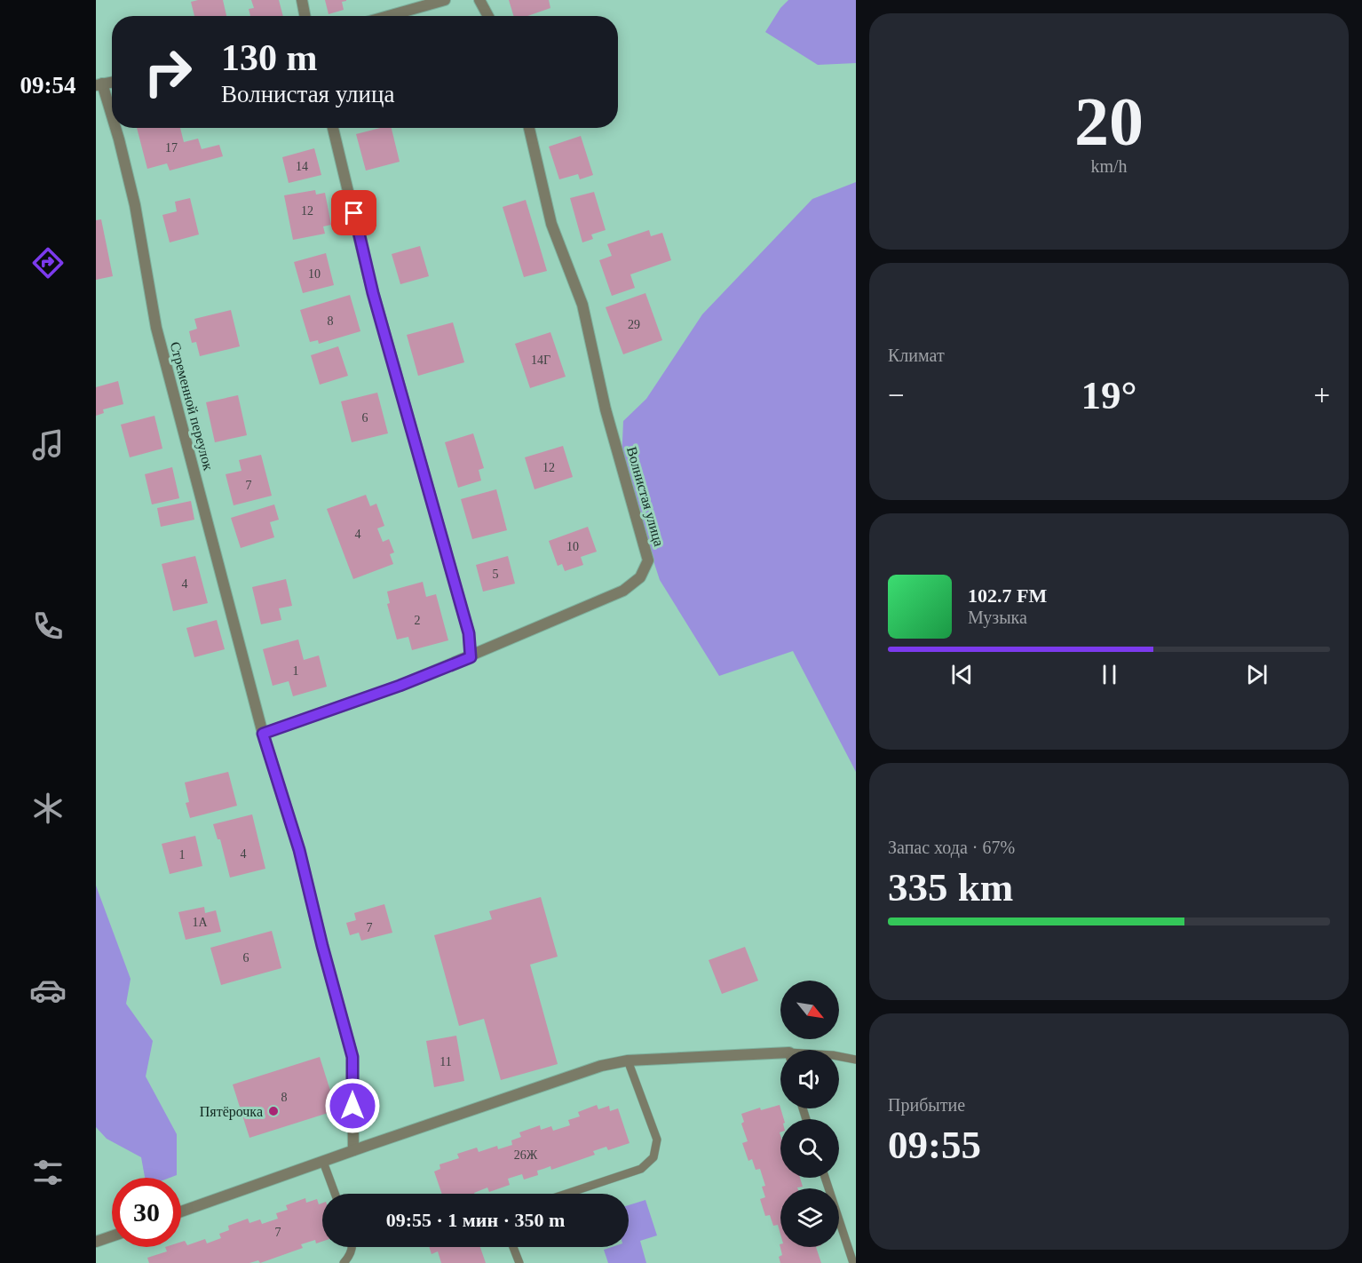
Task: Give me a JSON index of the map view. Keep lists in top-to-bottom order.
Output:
{
  "streets": {
    "street": ["Стременной переулок", "Волнистая улица"]
  },
  "crossings": [
    ["Стременной переулок", "Волнистая улица"]
  ],
  "places": ["Пятёрочка"],
  "house_numbers": [
    "17",
    "14",
    "12",
    "10",
    "8",
    "29",
    "14Г",
    "6",
    "12",
    "7",
    "4",
    "10",
    "5",
    "4",
    "2",
    "1",
    "4",
    "1",
    "1А",
    "7",
    "6",
    "11",
    "8",
    "26Ж",
    "7"
  ],
  "north": "bottom right",
  "page": {
    "tabs": "09:54",
    "tile": [
      ["20", "km/h"],
      "Климат",
      ["Запас хода · 67%", "335 km"],
      ["Прибытие", "09:55"]
    ],
    "turn": ["130 m", "Волнистая улица"],
    "heat": ["−", "19°", "+"],
    "song": ["102.7 FM", "Музыка"],
    "limit": "30",
    "trip": "09:55 · 1 мин · 350 m"
  }
}
